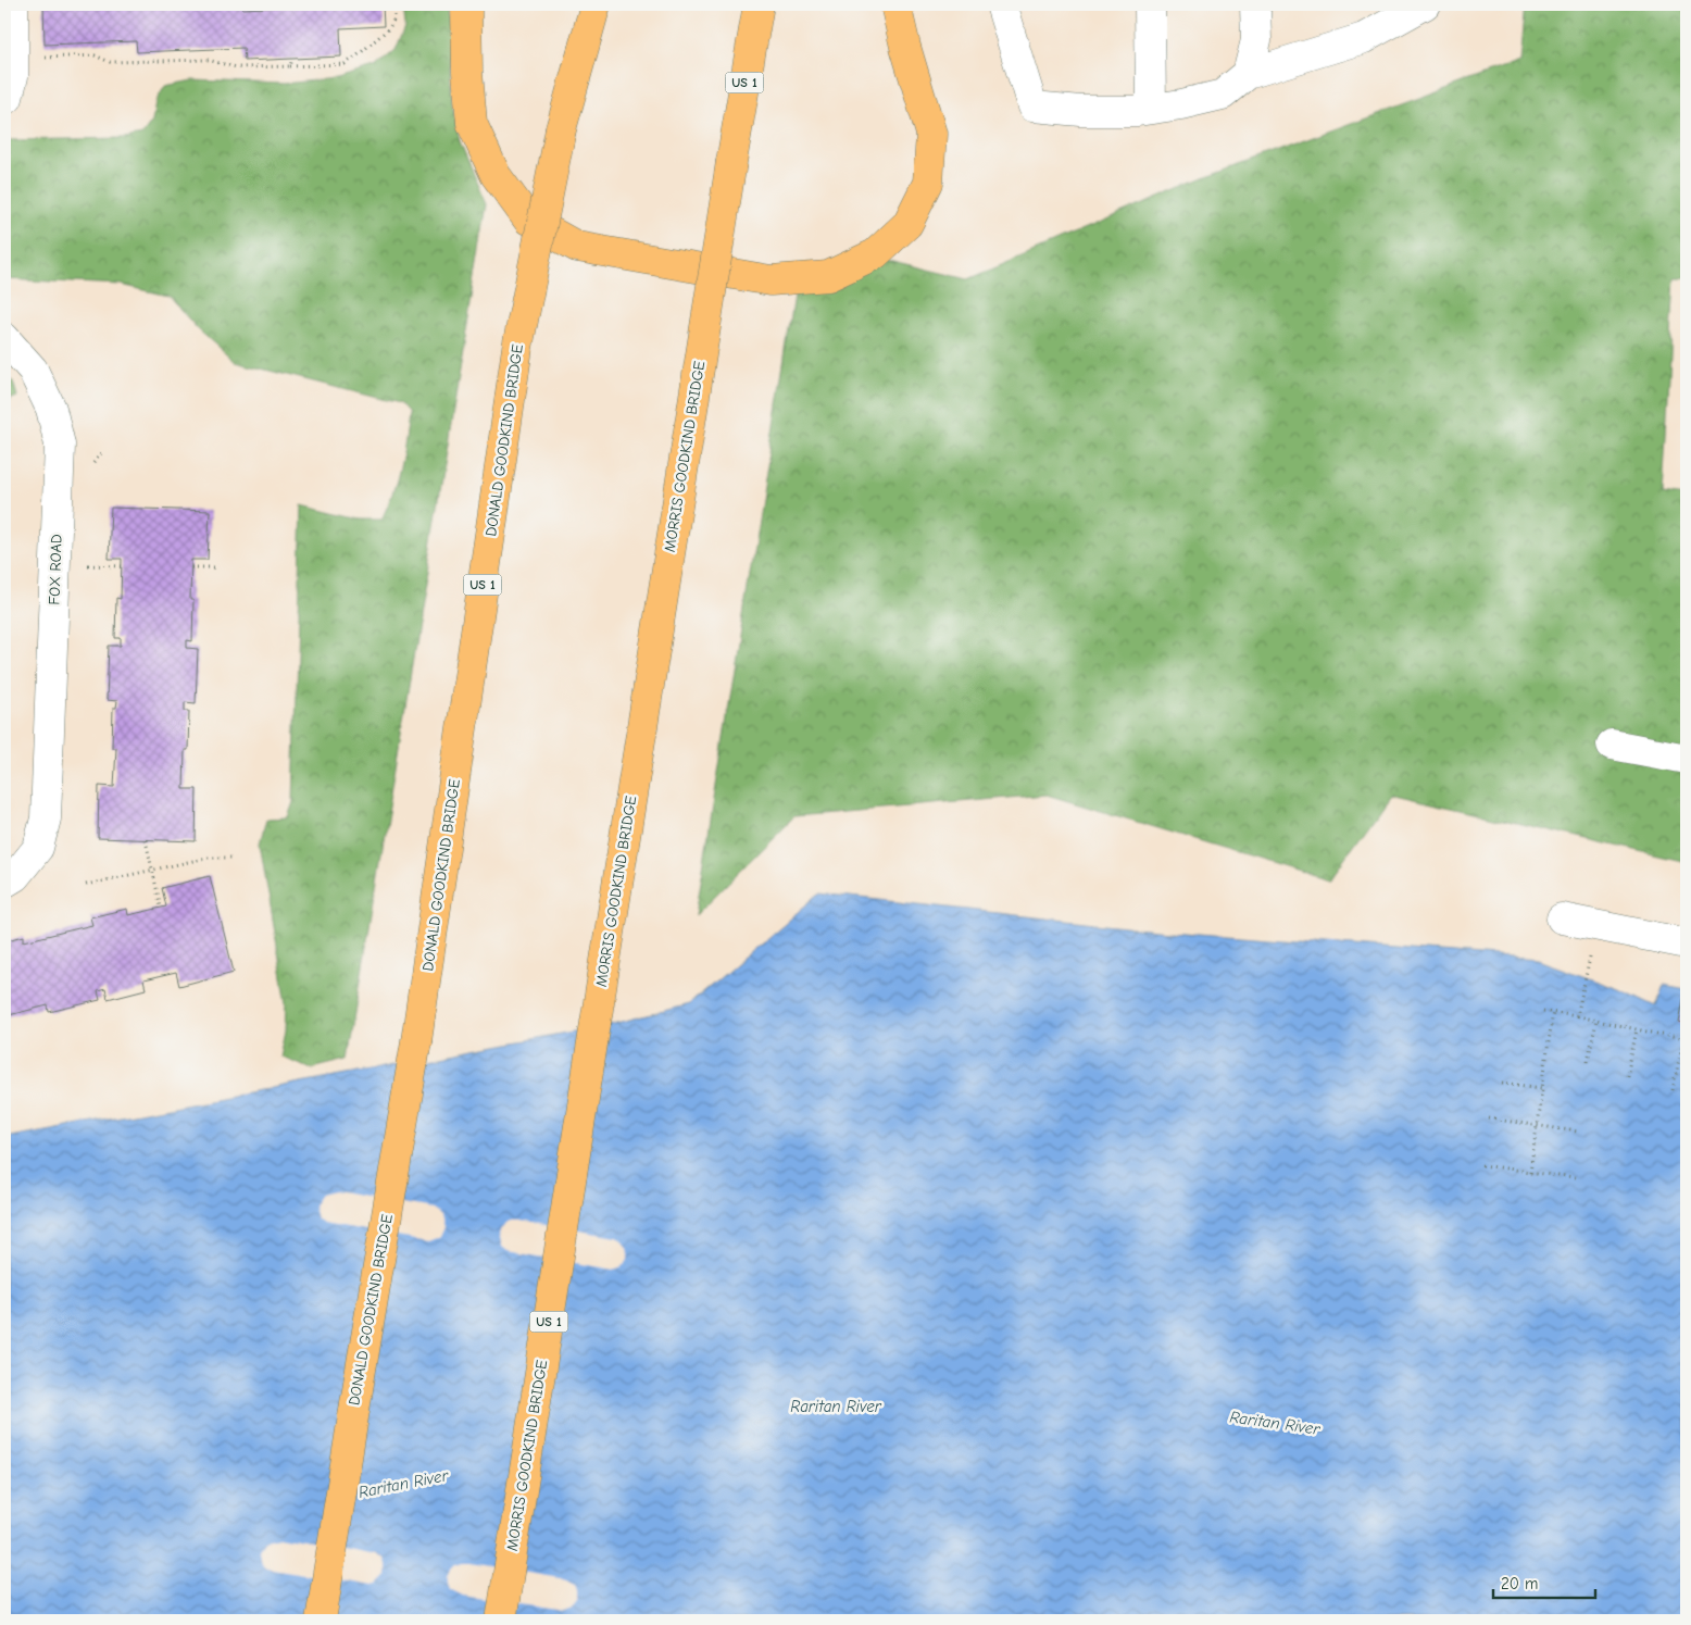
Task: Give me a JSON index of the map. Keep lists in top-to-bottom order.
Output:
{
  "streets": {
    "highway": ["US 1", "DONALD GOODKIND BRIDGE", "MORRIS GOODKIND BRIDGE"],
    "street": ["FOX ROAD"]
  },
  "water": ["Raritan River"],
  "scale_bar": "20 m"
}
